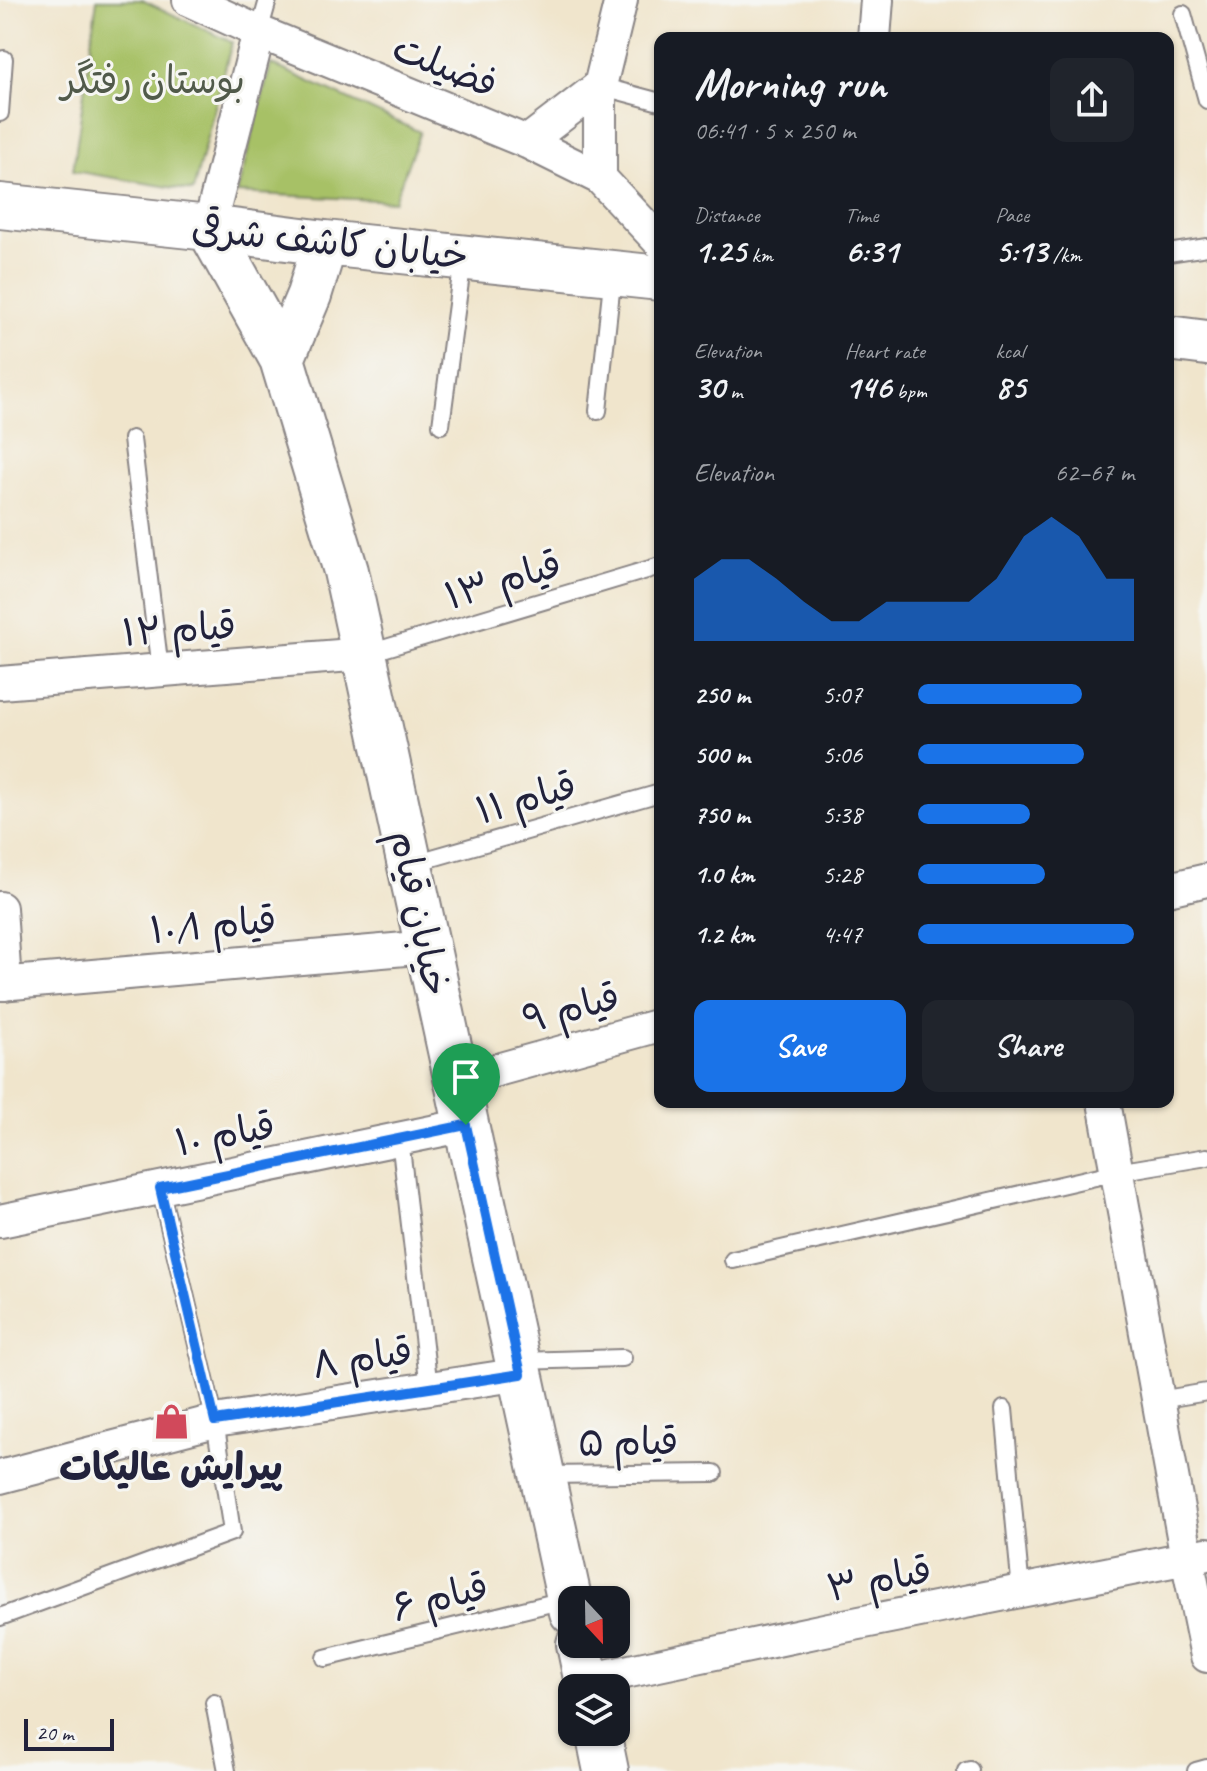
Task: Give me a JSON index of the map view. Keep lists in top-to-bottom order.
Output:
{
  "streets": {
    "main road": ["خیابان کاشف شرقی", "خیابان قیام"],
    "street": [
      "فضیلت",
      "قیام ۱۲",
      "قیام ۱۰/۱",
      "قیام ۹",
      "قیام ۱۰",
      "قیام ۸",
      "قیام ۳"
    ],
    "lane": [
      "قیام ۱۳",
      "قیام ۱۱",
      "قیام ۵",
      "قیام ۶"
    ]
  },
  "crossings": [
    ["خیابان کاشف شرقی", "خیابان قیام"],
    ["قیام ۱۳", "قیام ۱۲"],
    ["قیام ۱۳", "خیابان قیام"],
    ["قیام ۱۲", "خیابان قیام"],
    ["قیام ۱۱", "خیابان قیام"],
    ["خیابان قیام", "قیام ۱۰/۱"],
    ["خیابان قیام", "قیام ۹"],
    ["خیابان قیام", "قیام ۱۰"],
    ["خیابان قیام", "قیام ۸"],
    ["خیابان قیام", "قیام ۵"]
  ],
  "parks": ["بوستان رفتگر"],
  "places": {
    "shop": ["پیرایش عالیکات"]
  },
  "scale_bar": "20 m",
  "north": "bottom",
  "page": {
    "heading": ["Morning run", "06:41 · 5 × 250 m"],
    "stats": [
      ["Distance", "1.25 km"],
      ["Time", "6:31"],
      ["Pace", "5:13 /km"],
      ["Elevation", "30 m"],
      ["Heart rate", "146 bpm"],
      ["kcal", "85"]
    ],
    "chart": ["Elevation", "62–67 m"],
    "list": [
      {
        "name": "250 m",
        "note": "5:07"
      },
      {
        "name": "500 m",
        "note": "5:06"
      },
      {
        "name": "750 m",
        "note": "5:38"
      },
      {
        "name": "1.0 km",
        "note": "5:28"
      },
      {
        "name": "1.2 km",
        "note": "4:47"
      }
    ],
    "buttons": ["Save", "Share"],
    "scale": "20 m"
  }
}
